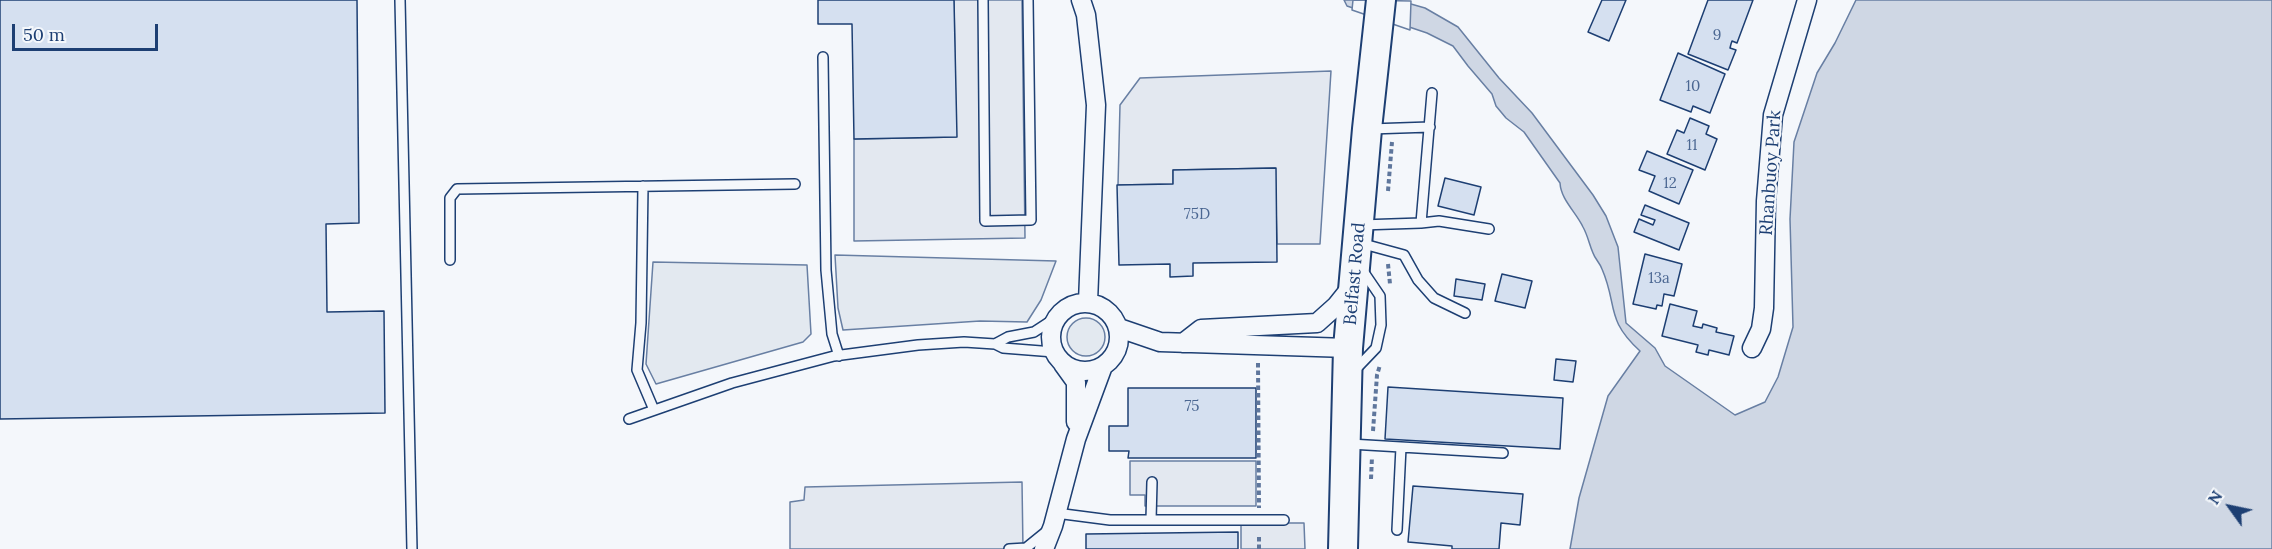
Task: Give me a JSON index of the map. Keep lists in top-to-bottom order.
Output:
{
  "streets": {
    "highway": ["Belfast Road"],
    "street": ["Rhanbuoy Park"]
  },
  "house_numbers": [
    "9",
    "10",
    "11",
    "12",
    "75D",
    "13a",
    "75"
  ],
  "scale_bar": "50 m",
  "north": "top left"
}
